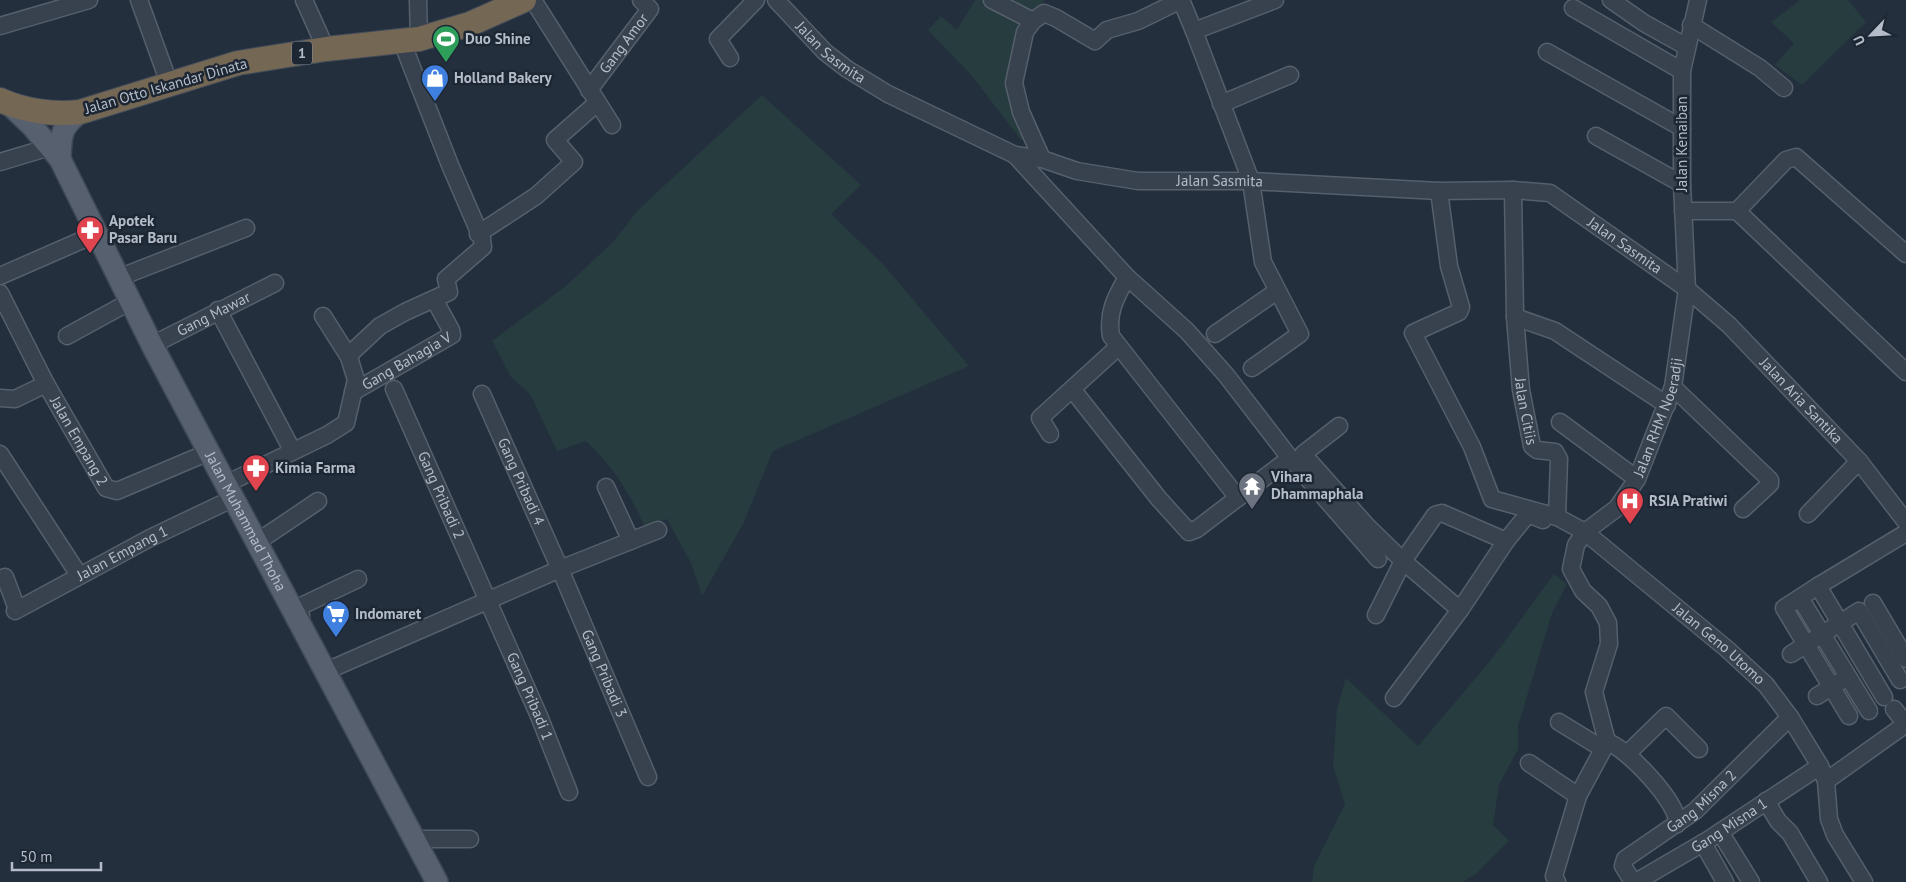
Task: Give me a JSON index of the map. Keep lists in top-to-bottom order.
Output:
{
  "streets": {
    "highway": ["1", "Jalan Otto Iskandar Dinata"],
    "main road": ["Jalan Muhammad Thoha"],
    "street": [
      "Gang Amor",
      "Jalan Sasmita",
      "Jalan Kenaiban",
      "Gang Mawar",
      "Gang Bahagia V",
      "Jalan Aria Santika",
      "Jalan Citiis",
      "Jalan RHM Noeradji",
      "Jalan Empang 2",
      "Gang Pribadi 4",
      "Gang Pribadi 2",
      "Jalan Empang 1",
      "Jalan Geno Utomo",
      "Gang Pribadi 3",
      "Gang Pribadi 1",
      "Gang Misna 2",
      "Gang Misna 1"
    ]
  },
  "crossings": [
    ["Jalan Sasmita", "Jalan Kenaiban"],
    ["Jalan Sasmita", "Jalan Aria Santika"],
    ["Jalan Sasmita", "Jalan Citiis"],
    ["Jalan Sasmita", "Jalan RHM Noeradji"],
    ["Jalan Sasmita", "Jalan Geno Utomo"],
    ["Jalan Otto Iskandar Dinata", "Jalan Muhammad Thoha"],
    ["Jalan Kenaiban", "Jalan Aria Santika"],
    ["Jalan Kenaiban", "Jalan RHM Noeradji"],
    ["Gang Mawar", "Jalan Muhammad Thoha"],
    ["Gang Bahagia V", "Jalan Empang 1"],
    ["Jalan Aria Santika", "Jalan RHM Noeradji"],
    ["Jalan Citiis", "Jalan Geno Utomo"],
    ["Jalan RHM Noeradji", "Jalan Geno Utomo"],
    ["Jalan Empang 2", "Jalan Muhammad Thoha"],
    ["Gang Pribadi 4", "Gang Pribadi 3"],
    ["Gang Pribadi 2", "Gang Pribadi 1"],
    ["Jalan Muhammad Thoha", "Jalan Empang 1"],
    ["Jalan Geno Utomo", "Gang Misna 2"],
    ["Jalan Geno Utomo", "Gang Misna 1"],
    ["Gang Misna 2", "Gang Misna 1"]
  ],
  "places": {
    "sports": ["Duo Shine"],
    "shop": ["Holland Bakery"],
    "pharmacy": ["Apotek Pasar Baru", "Kimia Farma"],
    "temple": ["Vihara Dhammaphala"],
    "hospital": ["RSIA Pratiwi"],
    "supermarket": ["Indomaret"]
  },
  "scale_bar": "50 m",
  "north": "bottom left"
}
